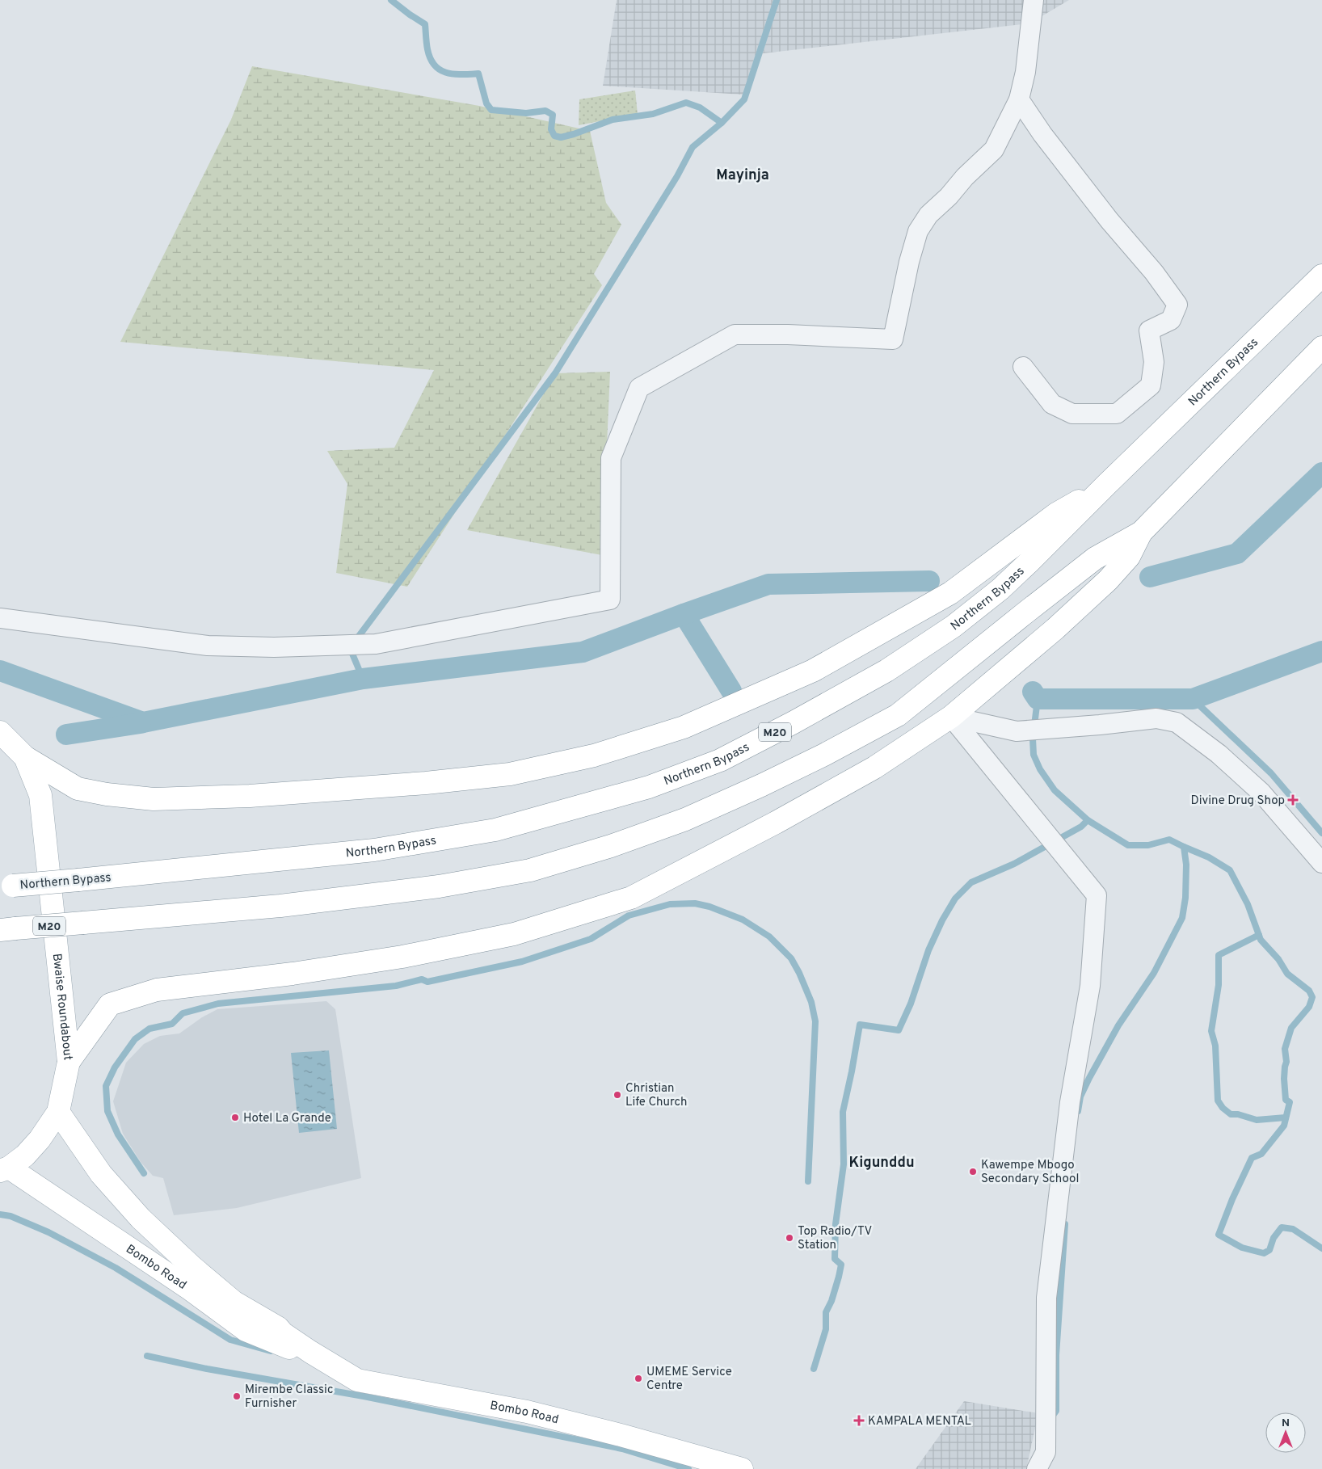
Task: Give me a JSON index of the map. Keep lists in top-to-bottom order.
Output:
{
  "streets": {
    "main road": [
      "Northern Bypass",
      "M20",
      "Bwaise Roundabout",
      "Bombo Road"
    ]
  },
  "crossings": [
    ["Bwaise Roundabout", "Bombo Road"]
  ],
  "districts": ["Mayinja", "Kigunddu"],
  "places": {
    "health": ["Divine Drug Shop", "KAMPALA MENTAL"],
    "other": [
      "Christian Life Church",
      "Hotel La Grande",
      "Kawempe Mbogo Secondary School",
      "Top Radio/TV Station",
      "UMEME Service Centre",
      "Mirembe Classic Furnisher"
    ]
  },
  "north": "top"
}
